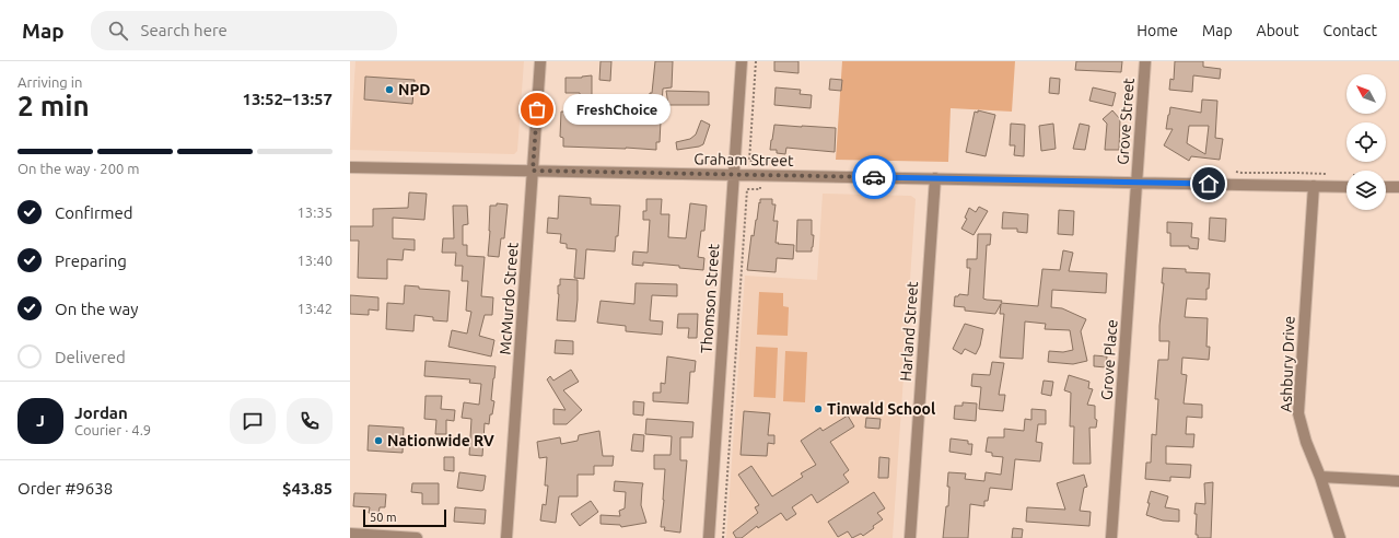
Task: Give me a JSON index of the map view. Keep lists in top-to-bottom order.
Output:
{
  "streets": {
    "street": [
      "Grove Street",
      "Graham Street",
      "McMurdo Street",
      "Thomson Street",
      "Harland Street",
      "Grove Place",
      "Ashbury Drive"
    ]
  },
  "crossings": [
    ["Grove Street", "Graham Street"],
    ["Grove Street", "Grove Place"],
    ["Graham Street", "McMurdo Street"],
    ["Graham Street", "Thomson Street"],
    ["Graham Street", "Harland Street"],
    ["Graham Street", "Grove Place"],
    ["Graham Street", "Ashbury Drive"]
  ],
  "places": [
    "NPD",
    "FreshChoice",
    "Tinwald School",
    "Nationwide RV"
  ],
  "scale_bar": "50 m",
  "north": "top left",
  "page": {
    "header": "Map",
    "search": "Search here",
    "nav": [
      "Home",
      "Map",
      "About",
      "Contact"
    ],
    "heading": ["2 min", "Arriving in", "13:52–13:57"],
    "panel": [
      "Jordan",
      "Courier · 4.9",
      "Order #9638",
      "$43.85"
    ],
    "bubble": "FreshChoice",
    "bar": "On the way · 200 m",
    "list": [
      ["Confirmed", "13:35"],
      ["Preparing", "13:40"],
      ["On the way", "13:42"],
      "Delivered"
    ],
    "round": "J",
    "scale": "50 m"
  }
}
